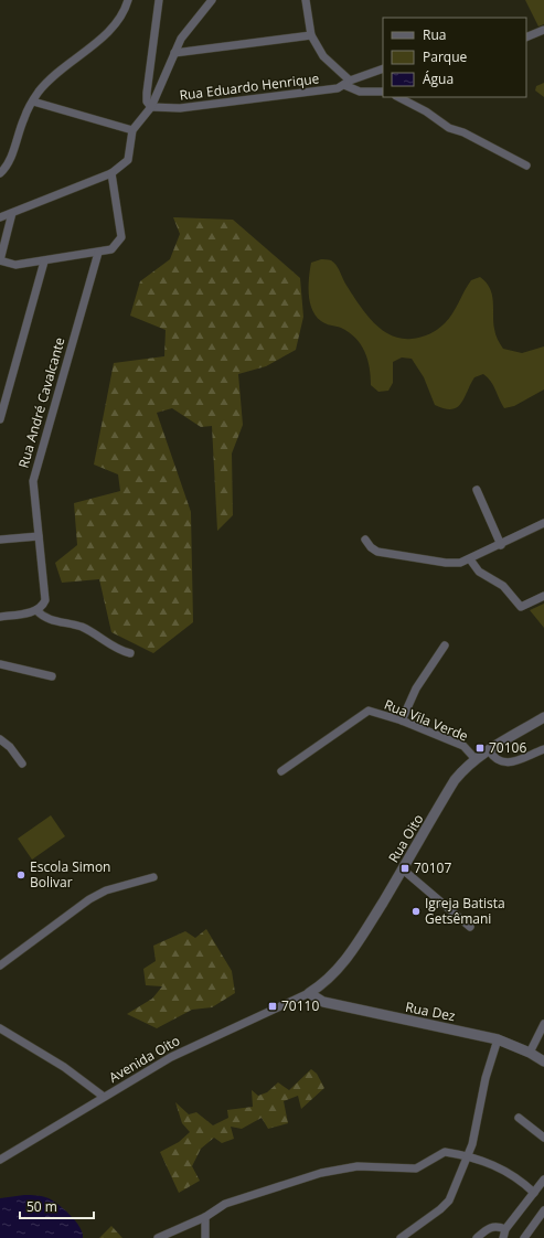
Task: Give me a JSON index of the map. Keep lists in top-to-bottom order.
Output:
{
  "streets": {
    "street": [
      "Rua Eduardo Henrique",
      "Rua André Cavalcante",
      "Rua Vila Verde",
      "Rua Oito",
      "Rua Dez",
      "Avenida Oito"
    ]
  },
  "crossings": [
    ["Rua Vila Verde", "Rua Oito"],
    ["Rua Oito", "Rua Dez"],
    ["Rua Oito", "Avenida Oito"],
    ["Rua Dez", "Avenida Oito"]
  ],
  "places": {
    "transit": ["70106", "70107", "70110"],
    "other": ["Escola Simon Bolivar", "Igreja Batista Getsêmani"]
  },
  "legend": ["Rua", "Parque", "Água"],
  "scale_bar": "50 m"
}
